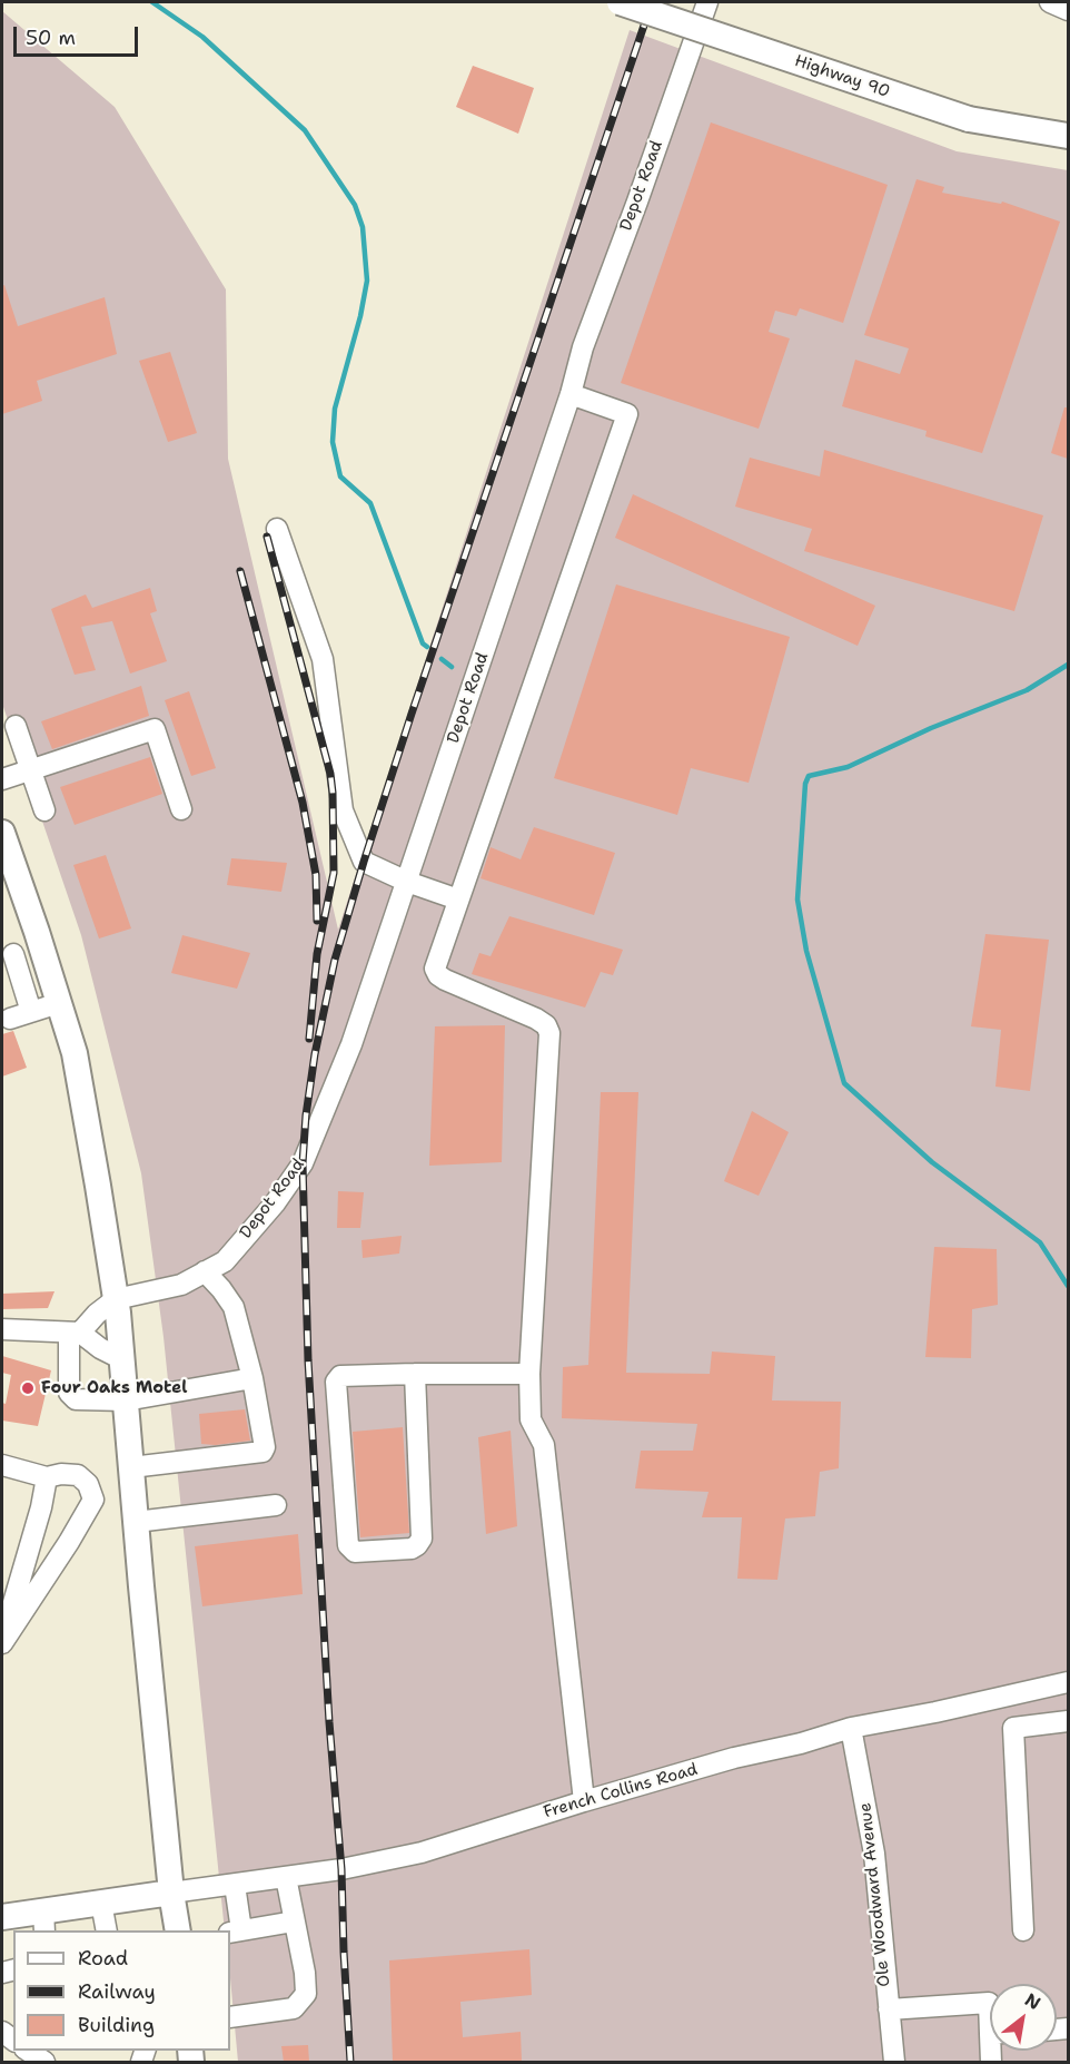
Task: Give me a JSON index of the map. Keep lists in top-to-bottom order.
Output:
{
  "streets": {
    "main road": ["Highway 90"],
    "street": ["Depot Road", "French Collins Road", "Ole Woodward Avenue"]
  },
  "crossings": [
    ["French Collins Road", "Ole Woodward Avenue"]
  ],
  "places": ["Four Oaks Motel"],
  "legend": ["Road", "Railway", "Building"],
  "scale_bar": "50 m",
  "north": "top right"
}
